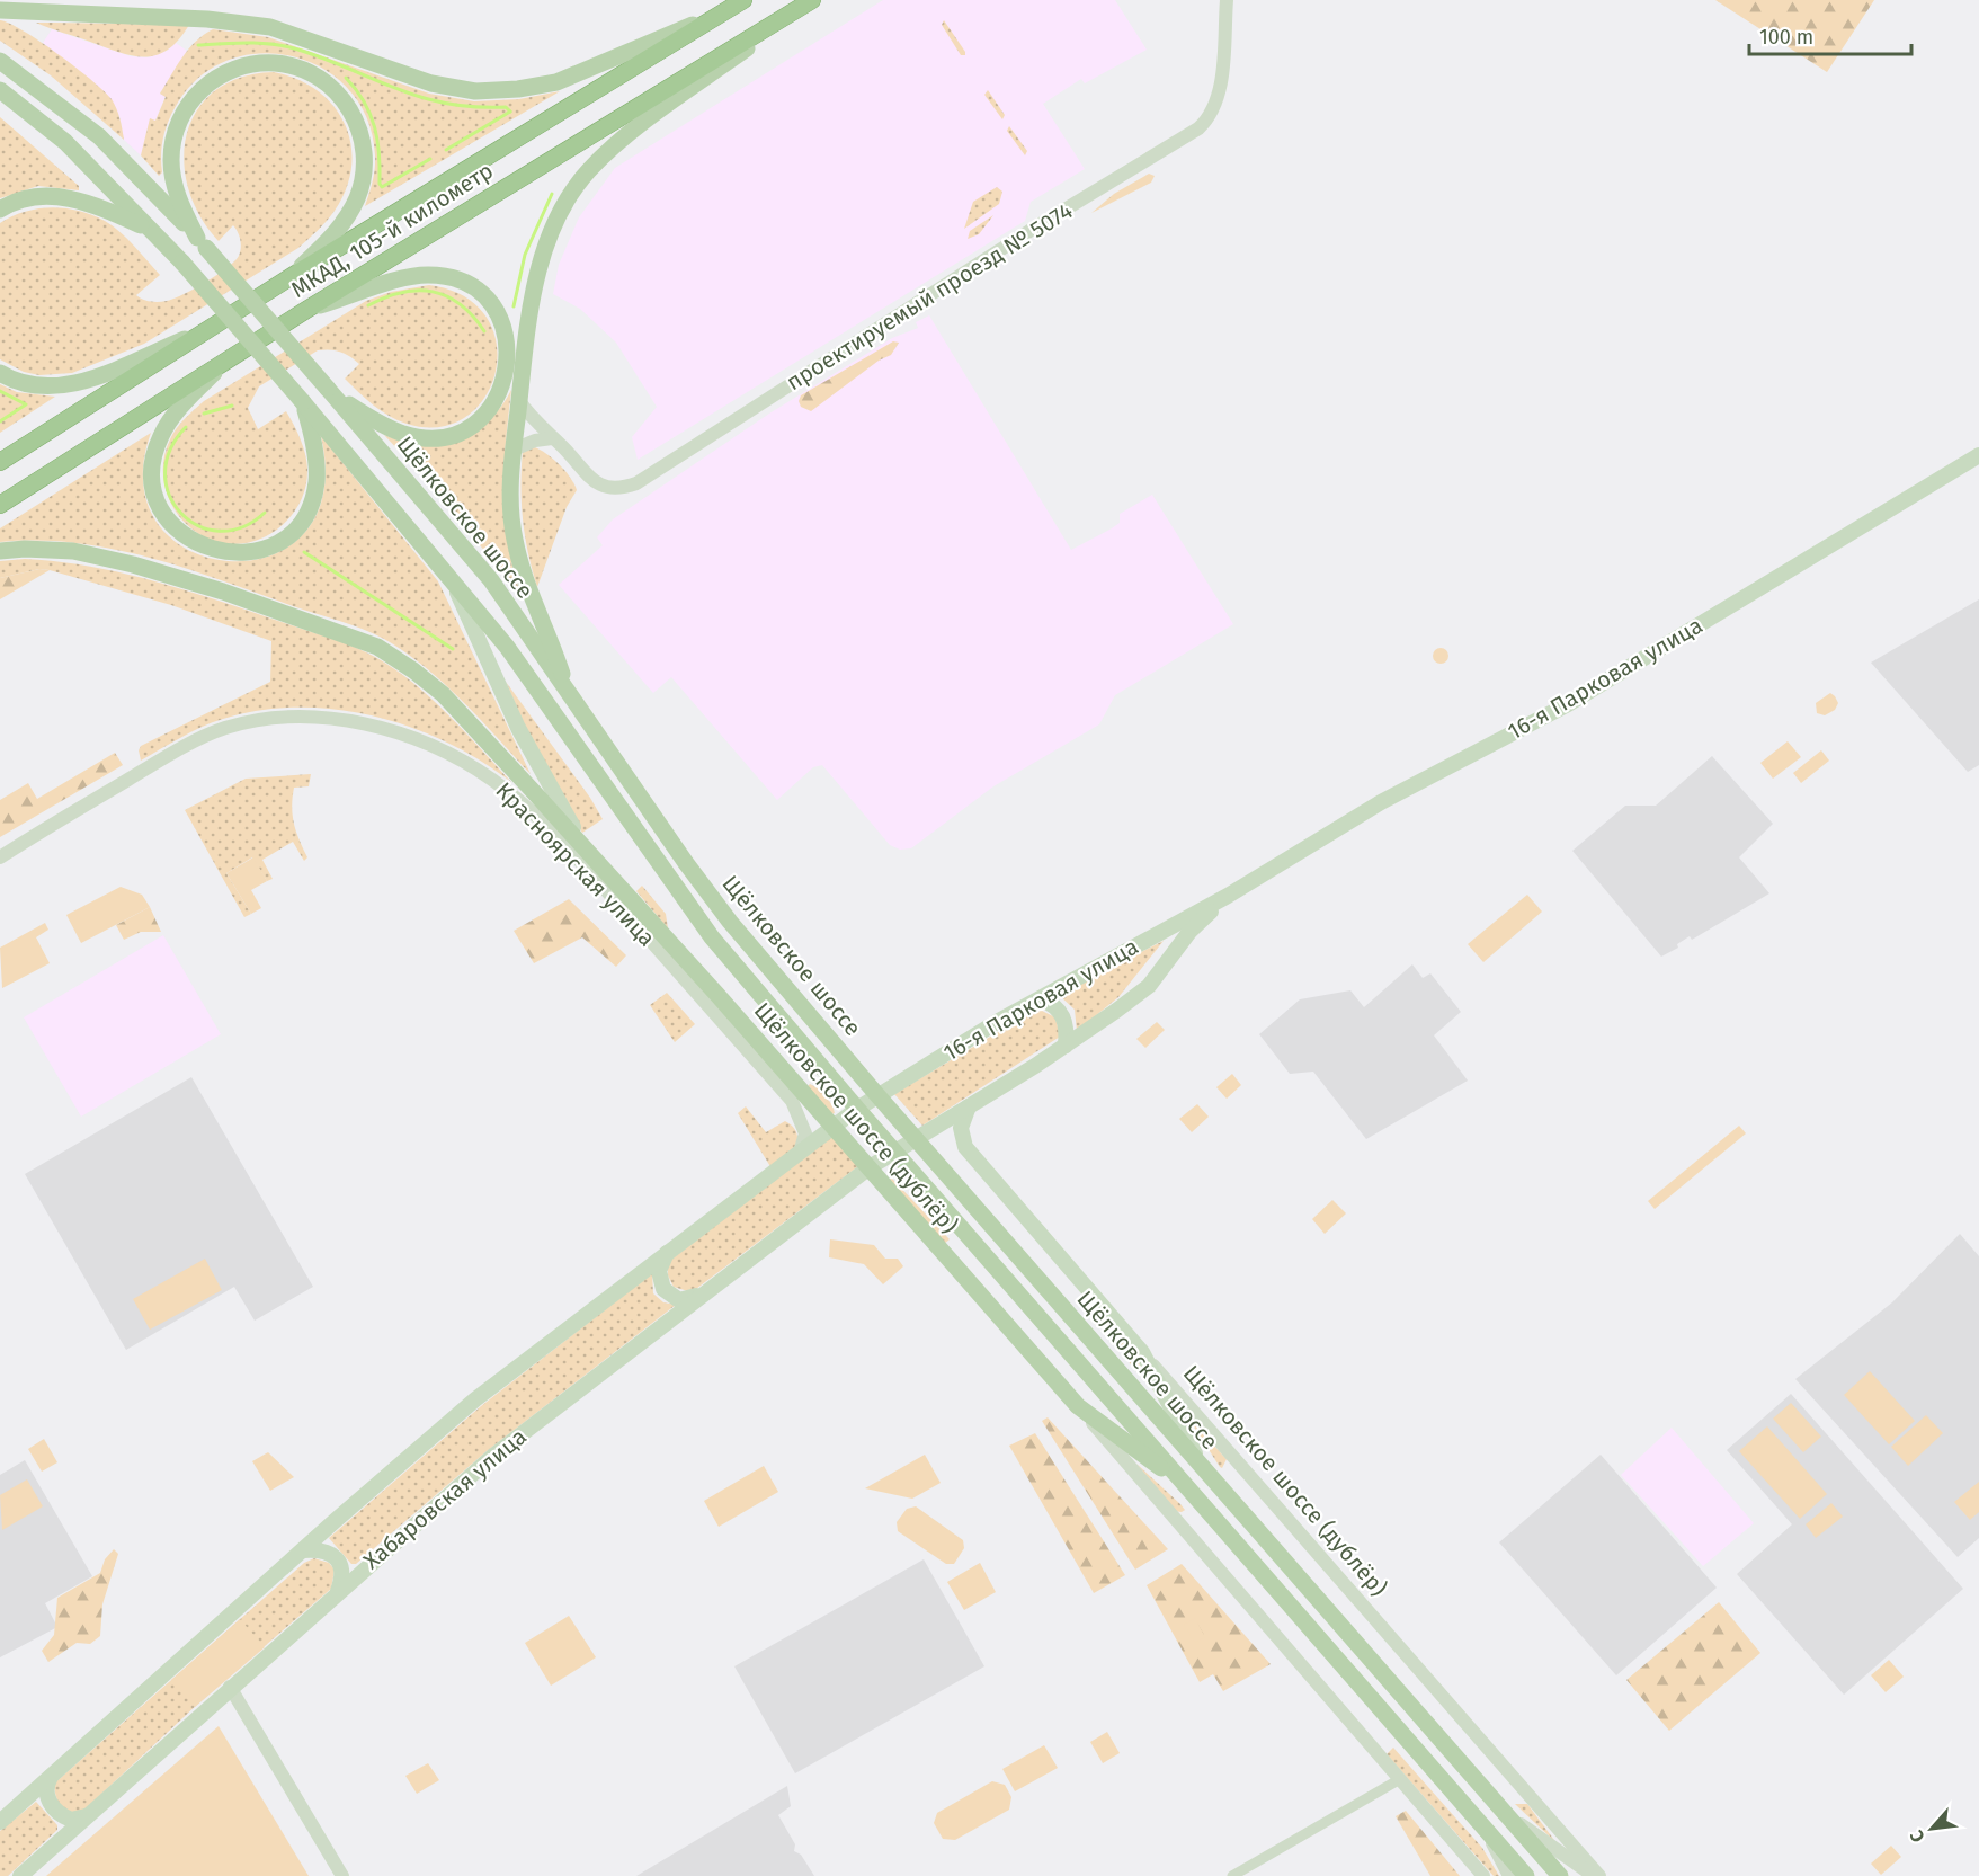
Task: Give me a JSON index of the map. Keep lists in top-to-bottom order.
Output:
{
  "streets": {
    "highway": ["МКАД, 105-й километр"],
    "main road": [
      "Щёлковское шоссе",
      "16-я Парковая улица",
      "Щёлковское шоссе (дублёр)",
      "Хабаровская улица"
    ],
    "street": ["проектируемый проезд № 5074", "Красноярская улица"]
  },
  "crossings": [
    ["Щёлковское шоссе", "16-я Парковая улица"],
    ["16-я Парковая улица", "Щёлковское шоссе (дублёр)"],
    ["16-я Парковая улица", "Хабаровская улица"],
    ["Щёлковское шоссе (дублёр)", "Хабаровская улица"]
  ],
  "scale_bar": "100 m",
  "north": "bottom left"
}
